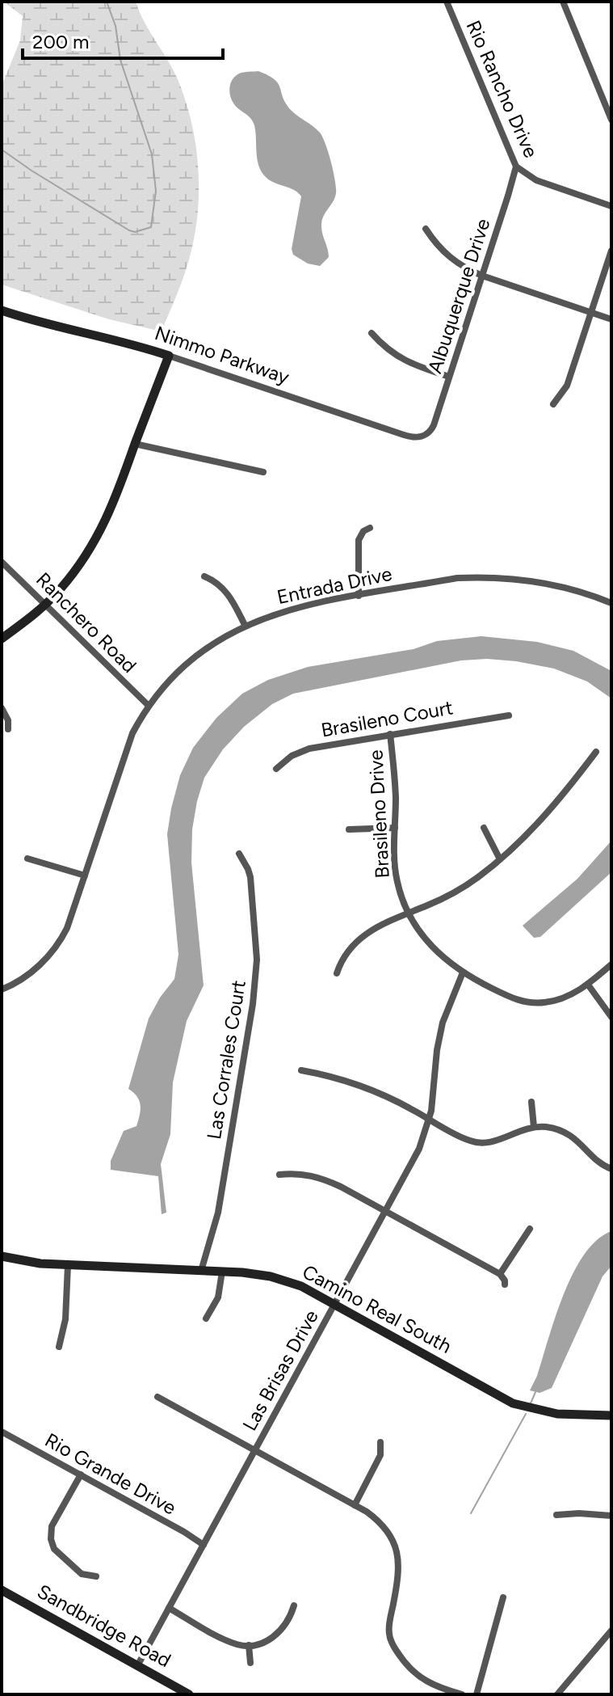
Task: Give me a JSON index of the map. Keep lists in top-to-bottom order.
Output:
{
  "streets": {
    "street": [
      "Rio Rancho Drive",
      "Albuquerque Drive",
      "Nimmo Parkway",
      "Entrada Drive",
      "Ranchero Road",
      "Brasileno Court",
      "Brasileno Drive",
      "Las Corrales Court",
      "Camino Real South",
      "Las Brisas Drive",
      "Rio Grande Drive",
      "Sandbridge Road"
    ]
  },
  "crossings": [
    ["Rio Rancho Drive", "Albuquerque Drive"],
    ["Albuquerque Drive", "Nimmo Parkway"],
    ["Entrada Drive", "Ranchero Road"],
    ["Brasileno Court", "Brasileno Drive"],
    ["Brasileno Drive", "Las Brisas Drive"],
    ["Las Corrales Court", "Camino Real South"],
    ["Camino Real South", "Las Brisas Drive"],
    ["Las Brisas Drive", "Rio Grande Drive"],
    ["Las Brisas Drive", "Sandbridge Road"]
  ],
  "scale_bar": "200 m"
}
